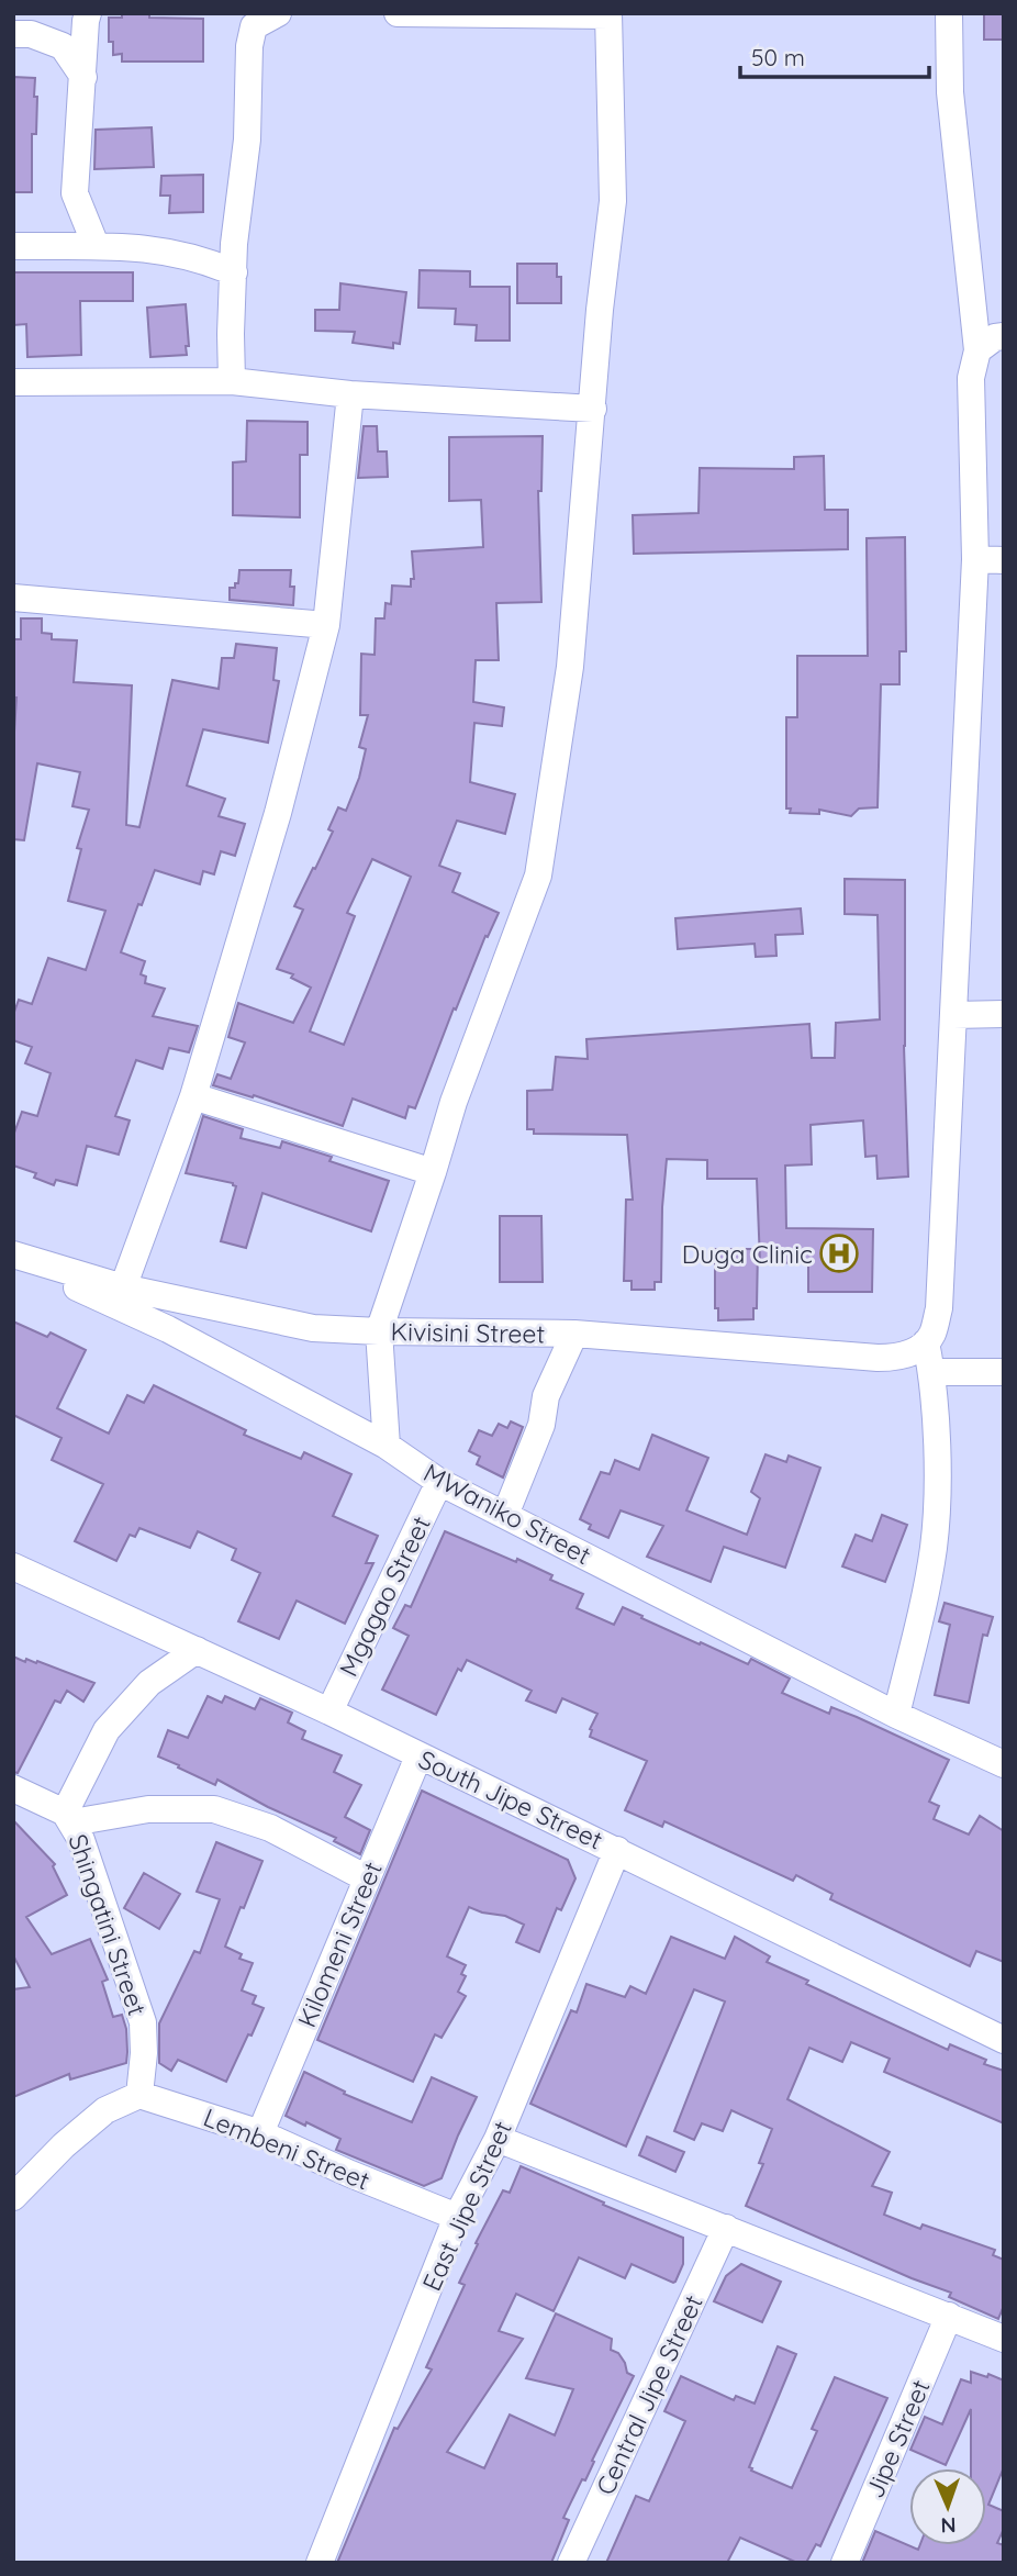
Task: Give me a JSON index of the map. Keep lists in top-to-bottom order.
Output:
{
  "streets": {
    "street": [
      "Kivisini Street",
      "MWaniko Street",
      "Mgagao Street",
      "South Jipe Street",
      "Shingatini Street",
      "Kilomeni Street",
      "Lembeni Street",
      "East Jipe Street",
      "Central Jipe Street",
      "Jipe Street"
    ]
  },
  "crossings": [
    ["Kivisini Street", "MWaniko Street"],
    ["MWaniko Street", "Mgagao Street"],
    ["Mgagao Street", "South Jipe Street"],
    ["South Jipe Street", "Kilomeni Street"],
    ["South Jipe Street", "East Jipe Street"],
    ["Shingatini Street", "Lembeni Street"],
    ["Kilomeni Street", "Lembeni Street"],
    ["Lembeni Street", "East Jipe Street"]
  ],
  "places": {
    "hospital": ["Duga Clinic"]
  },
  "scale_bar": "50 m",
  "north": "bottom"
}
